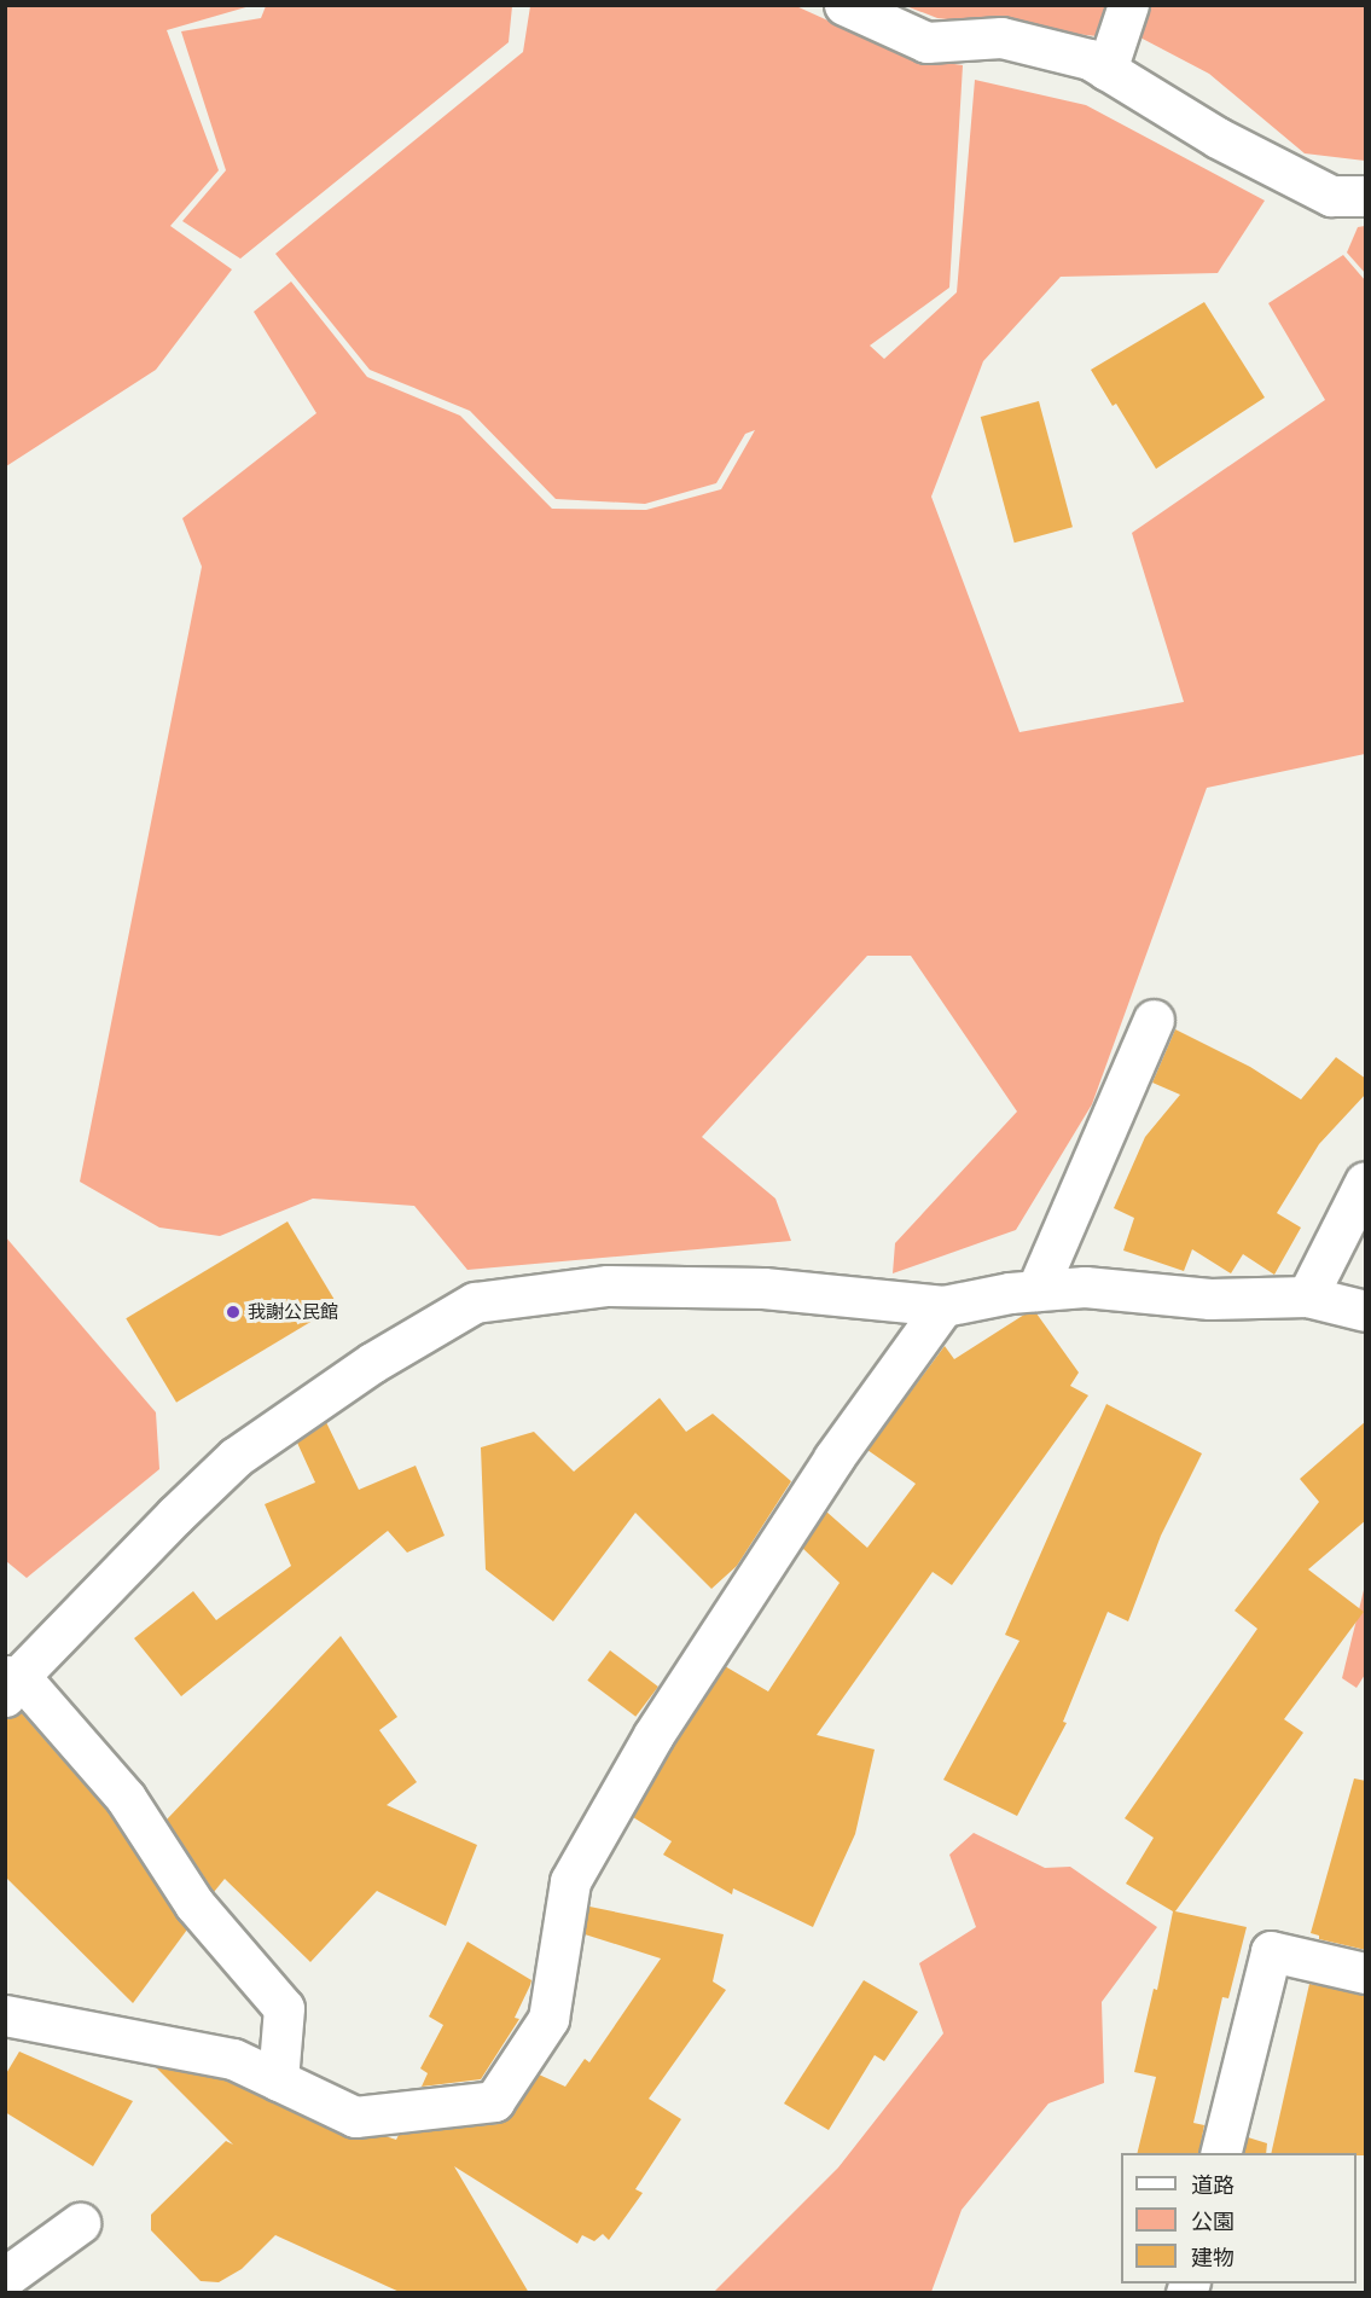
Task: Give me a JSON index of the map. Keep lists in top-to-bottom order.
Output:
{
  "places": ["我謝公民館"],
  "legend": ["道路", "公園", "建物"]
}
